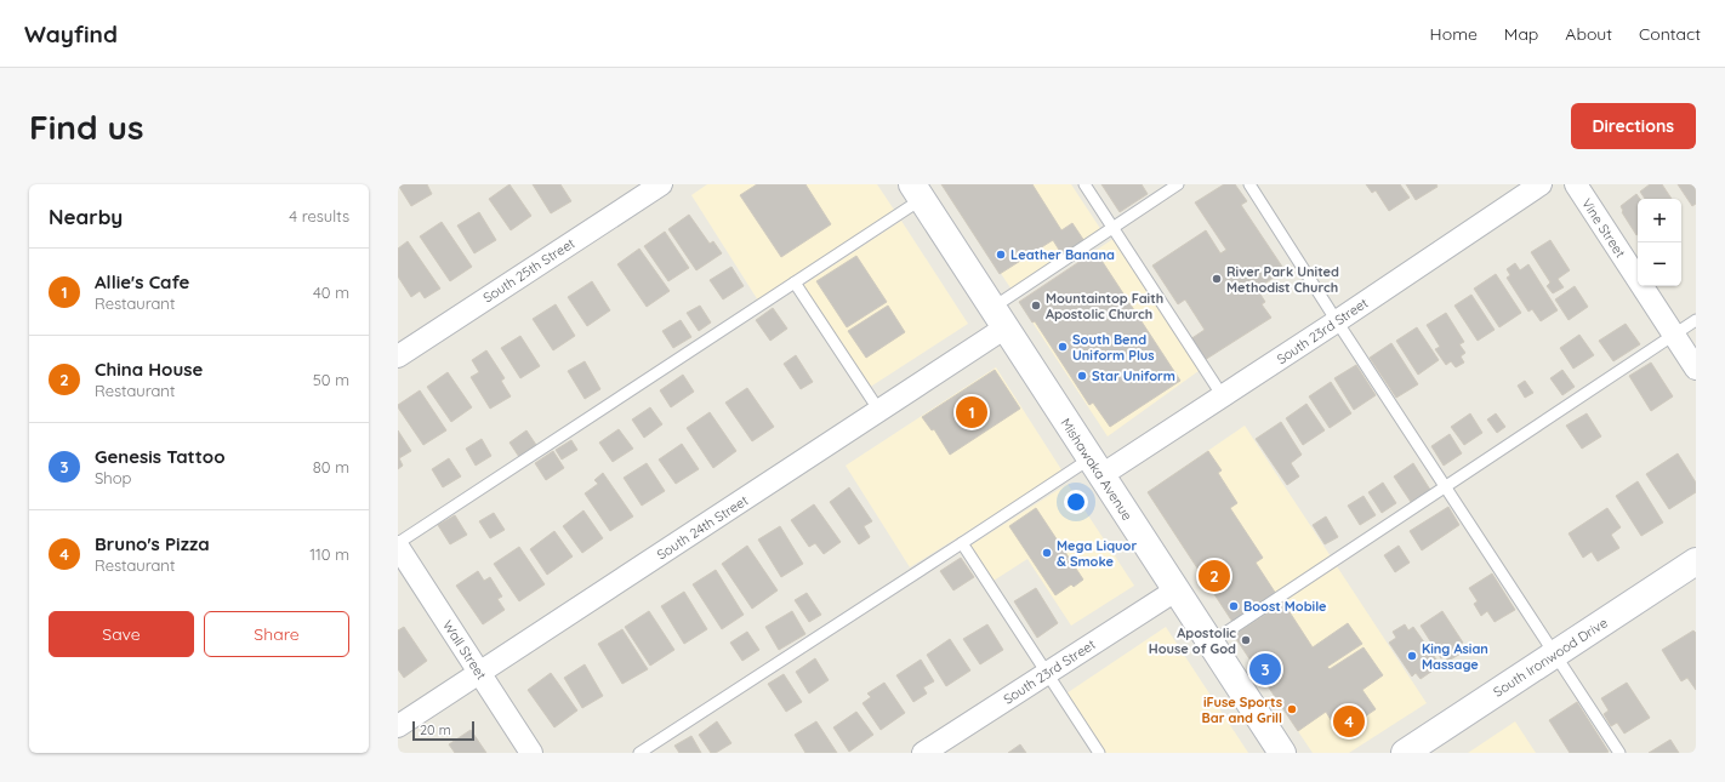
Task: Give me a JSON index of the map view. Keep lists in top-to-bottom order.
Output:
{
  "streets": {
    "main road": ["Mishawaka Avenue", "South Ironwood Drive"],
    "street": [
      "Vine Street",
      "South 25th Street",
      "South 23rd Street",
      "South 24th Street",
      "Wall Street"
    ]
  },
  "crossings": [
    ["South 23rd Street", "Mishawaka Avenue"],
    ["Mishawaka Avenue", "South 24th Street"],
    ["South 24th Street", "Wall Street"]
  ],
  "places": [
    "Leather Banana",
    "River Park United Methodist Church",
    "Mountaintop Faith Apostolic Church",
    "South Bend Uniform Plus",
    "Star Uniform",
    "Mega Liquor & Smoke",
    "Boost Mobile",
    "Apostolic House of God",
    "King Asian Massage",
    "iFuse Sports Bar and Grill"
  ],
  "scale_bar": "20 m",
  "page": {
    "header": "Wayfind",
    "nav": [
      "Home",
      "Map",
      "About",
      "Contact"
    ],
    "buttons": [
      "Directions",
      ["Save", "Share"]
    ],
    "title": "Find us",
    "heading": ["Nearby", "4 results"],
    "map_buttons": ["+", "−"],
    "list": [
      {
        "mark": "1",
        "name": "Allie's Cafe",
        "note": "Restaurant",
        "value": "40 m"
      },
      {
        "mark": "2",
        "name": "China House",
        "note": "Restaurant",
        "value": "50 m"
      },
      {
        "mark": "3",
        "name": "Genesis Tattoo",
        "note": "Shop",
        "value": "80 m"
      },
      {
        "mark": "4",
        "name": "Bruno's Pizza",
        "note": "Restaurant",
        "value": "110 m"
      }
    ],
    "pins": [
      "1",
      "2",
      "3",
      "4"
    ],
    "scale": "20 m"
  }
}
